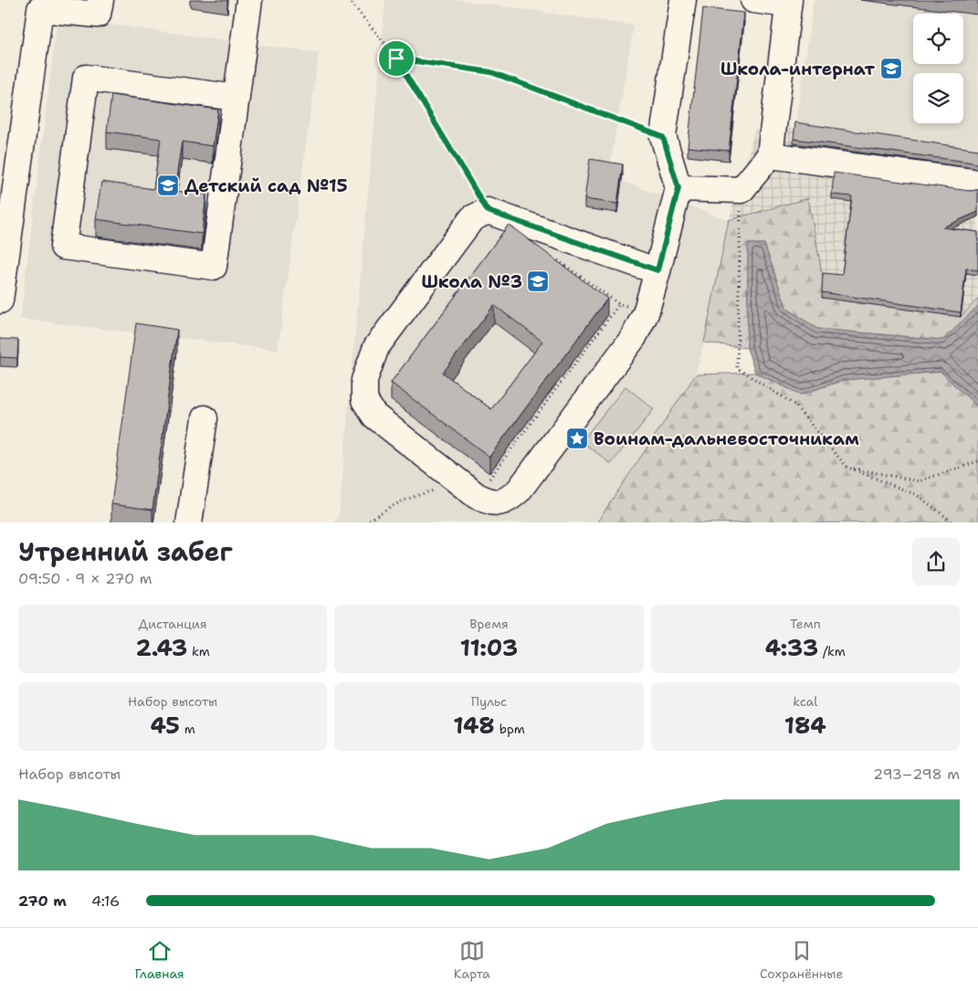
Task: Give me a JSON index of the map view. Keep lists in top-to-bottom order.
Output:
{
  "places": {
    "school or university": ["Школа-интернат", "Детский сад №15", "Школа №3"],
    "place": ["Воинам-дальневосточникам"]
  },
  "page": {
    "heading": ["Утренний забег", "09:50 · 9 × 270 m"],
    "stats": [
      ["Дистанция", "2.43 km"],
      ["Время", "11:03"],
      ["Темп", "4:33 /km"],
      ["Набор высоты", "45 m"],
      ["Пульс", "148 bpm"],
      ["kcal", "184"]
    ],
    "chart": ["Набор высоты", "293–298 m"],
    "list": [
      {
        "name": "270 m",
        "note": "4:16"
      }
    ],
    "tabs": ["Главная", "Карта", "Сохранённые"]
  }
}
